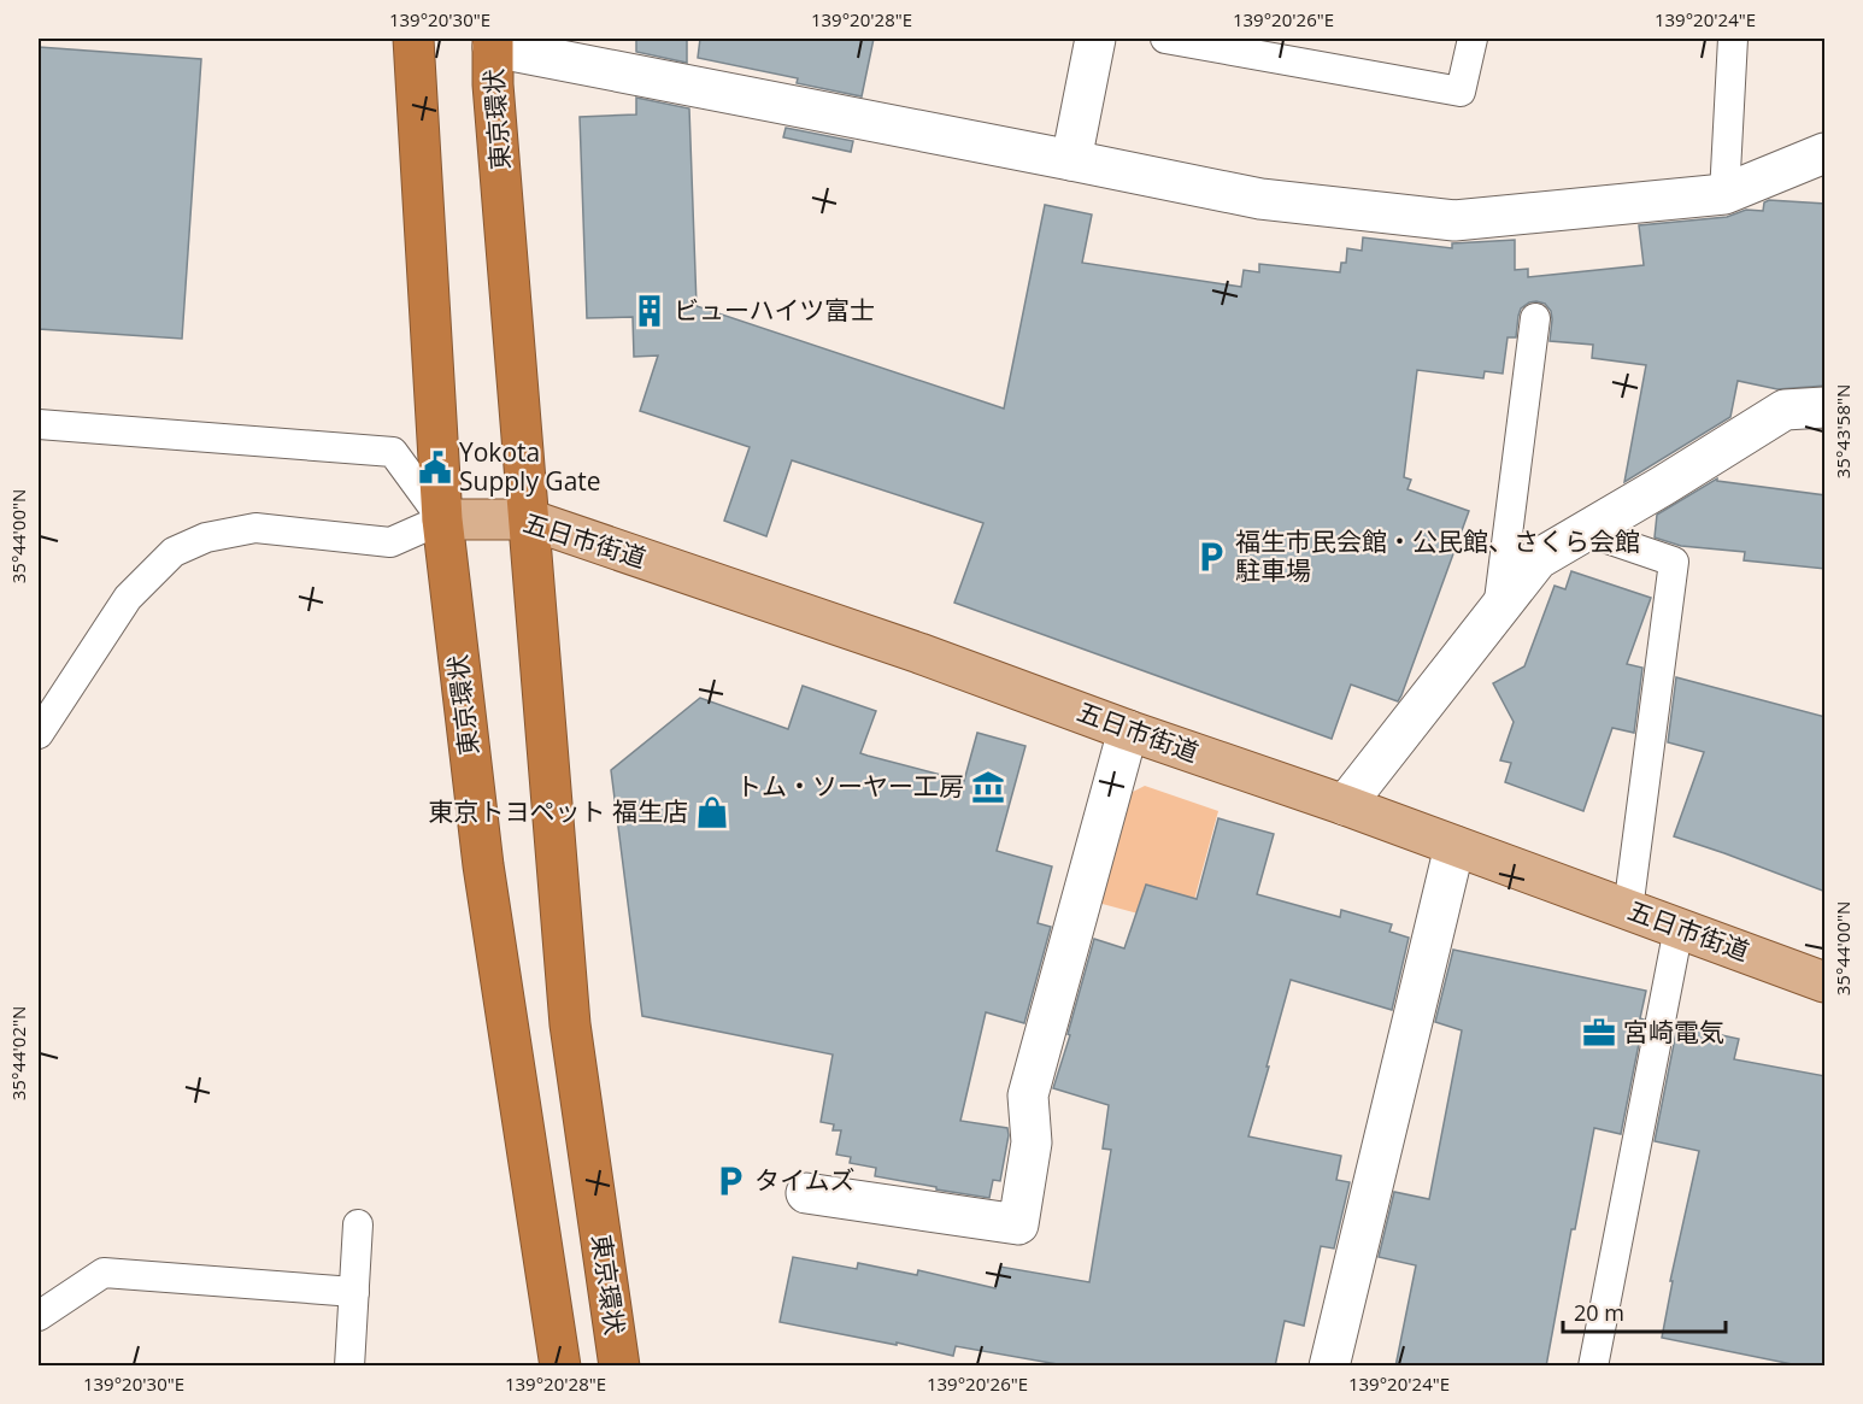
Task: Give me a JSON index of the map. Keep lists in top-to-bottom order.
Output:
{
  "streets": {
    "highway": ["東京環状"],
    "main road": ["五日市街道"]
  },
  "crossings": [
    ["東京環状", "五日市街道"]
  ],
  "places": {
    "building": ["ビューハイツ富士"],
    "public building": ["Yokota Supply Gate"],
    "parking": ["福生市民会館・公民館、さくら会館 駐車場", "タイムズ"],
    "museum": ["トム・ソーヤー工房"],
    "shop": ["東京トヨペット 福生店"],
    "office": ["宮崎電気"]
  },
  "scale_bar": "20 m",
  "coordinates": [
    "139°20'30\"E",
    "139°20'28\"E",
    "139°20'26\"E",
    "139°20'24\"E",
    "35°43'58\"N",
    "35°44'00\"N",
    "35°44'02\"N"
  ]
}
